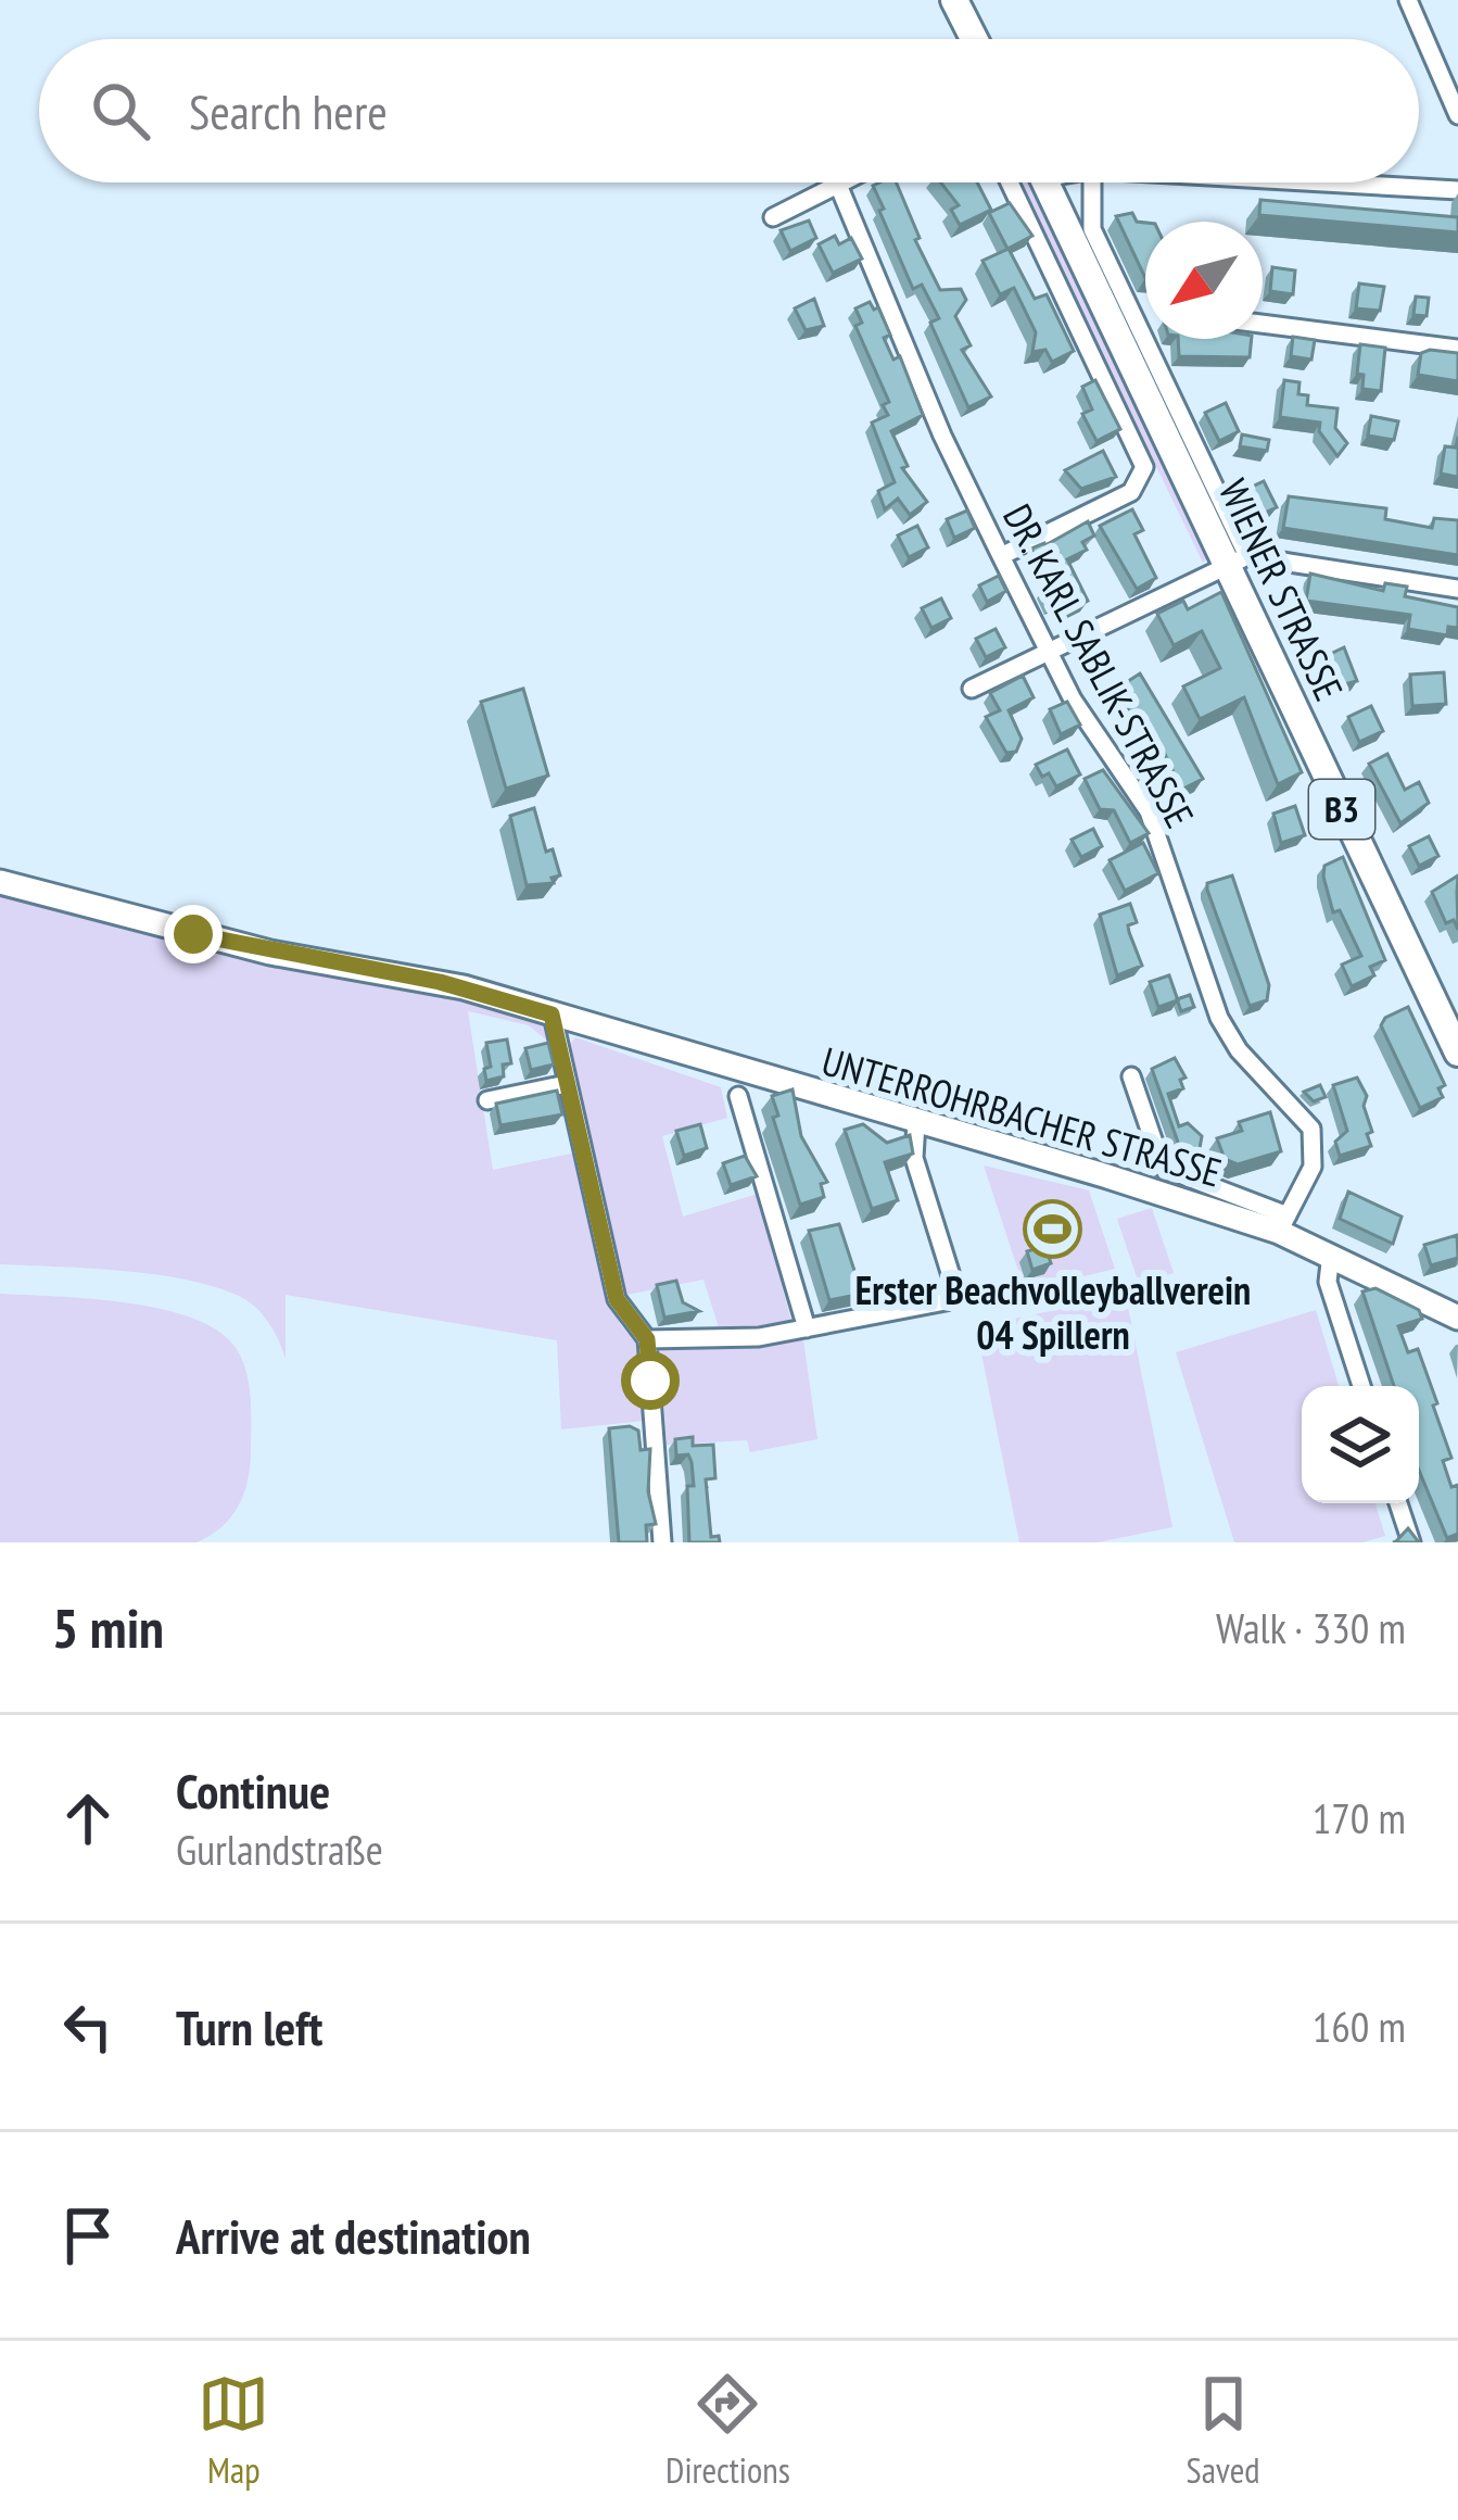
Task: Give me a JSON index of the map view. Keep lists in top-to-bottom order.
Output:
{
  "streets": {
    "main road": ["WIENER STRASSE", "B3", "UNTERROHRBACHER STRASSE"],
    "street": ["DR. KARL SABLIK-STRASSE"]
  },
  "crossings": [
    ["DR. KARL SABLIK-STRASSE", "UNTERROHRBACHER STRASSE"]
  ],
  "places": {
    "sports": ["Erster Beachvolleyballverein 04 Spillern"]
  },
  "north": "bottom left",
  "page": {
    "search": "Search here",
    "heading": ["5 min", "Walk · 330 m"],
    "list": [
      ["Continue", "Gurlandstraße", "170 m"],
      ["Turn left", "160 m"],
      "Arrive at destination"
    ],
    "nav": ["Map", "Directions", "Saved"]
  }
}
